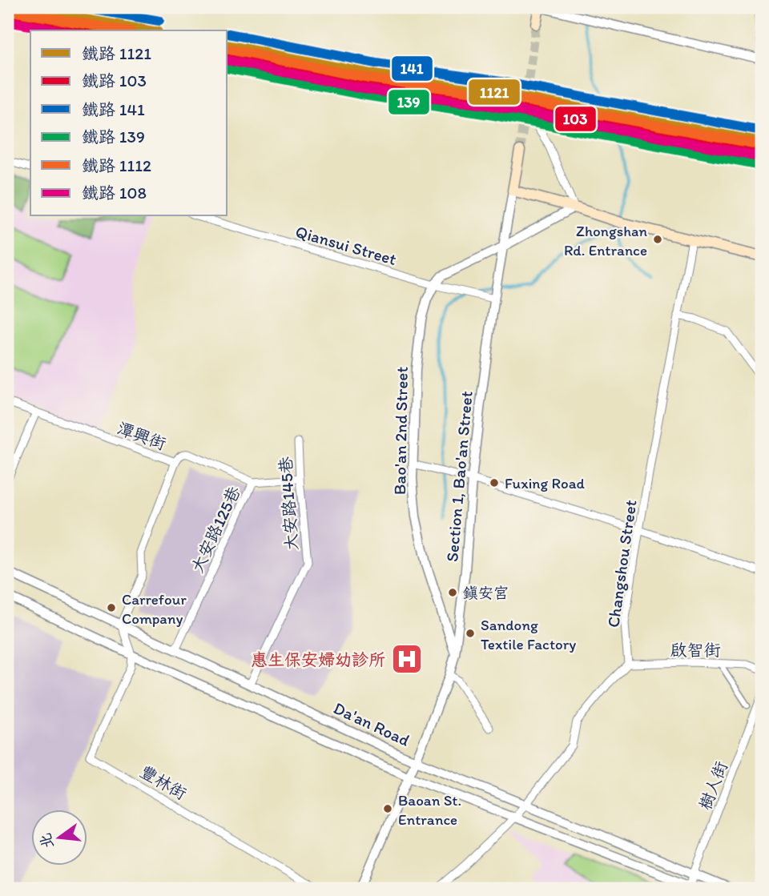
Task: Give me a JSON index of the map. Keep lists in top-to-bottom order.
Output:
{
  "streets": {
    "main road": ["Section 1, Bao'an Street"],
    "street": [
      "Qiansui Street",
      "Bao'an 2nd Street",
      "潭興街",
      "大安路145巷",
      "大安路125巷",
      "Changshou Street",
      "啟智街",
      "Da'an Road",
      "豐林街",
      "樹人街"
    ]
  },
  "crossings": [
    ["Qiansui Street", "Bao'an 2nd Street"],
    ["Qiansui Street", "Section 1, Bao'an Street"],
    ["Bao'an 2nd Street", "Section 1, Bao'an Street"],
    ["潭興街", "大安路145巷"],
    ["潭興街", "大安路125巷"],
    ["Section 1, Bao'an Street", "Da'an Road"],
    ["大安路145巷", "Da'an Road"],
    ["大安路125巷", "Da'an Road"],
    ["Changshou Street", "啟智街"],
    ["Da'an Road", "豐林街"],
    ["Da'an Road", "樹人街"]
  ],
  "places": {
    "other": [
      "Zhongshan Rd. Entrance",
      "Fuxing Road",
      "鎮安宮",
      "Carrefour Company",
      "Sandong Textile Factory",
      "Baoan St. Entrance"
    ],
    "hospital": ["惠生保安婦幼診所"]
  },
  "lines": [
    "rail line 1121",
    "rail line 141",
    "rail line 1112",
    "rail line 103",
    "rail line 108",
    "rail line 139"
  ],
  "legend": [
    "鐵路 1121",
    "鐵路 103",
    "鐵路 141",
    "鐵路 139",
    "鐵路 1112",
    "鐵路 108"
  ],
  "north": "left"
}
